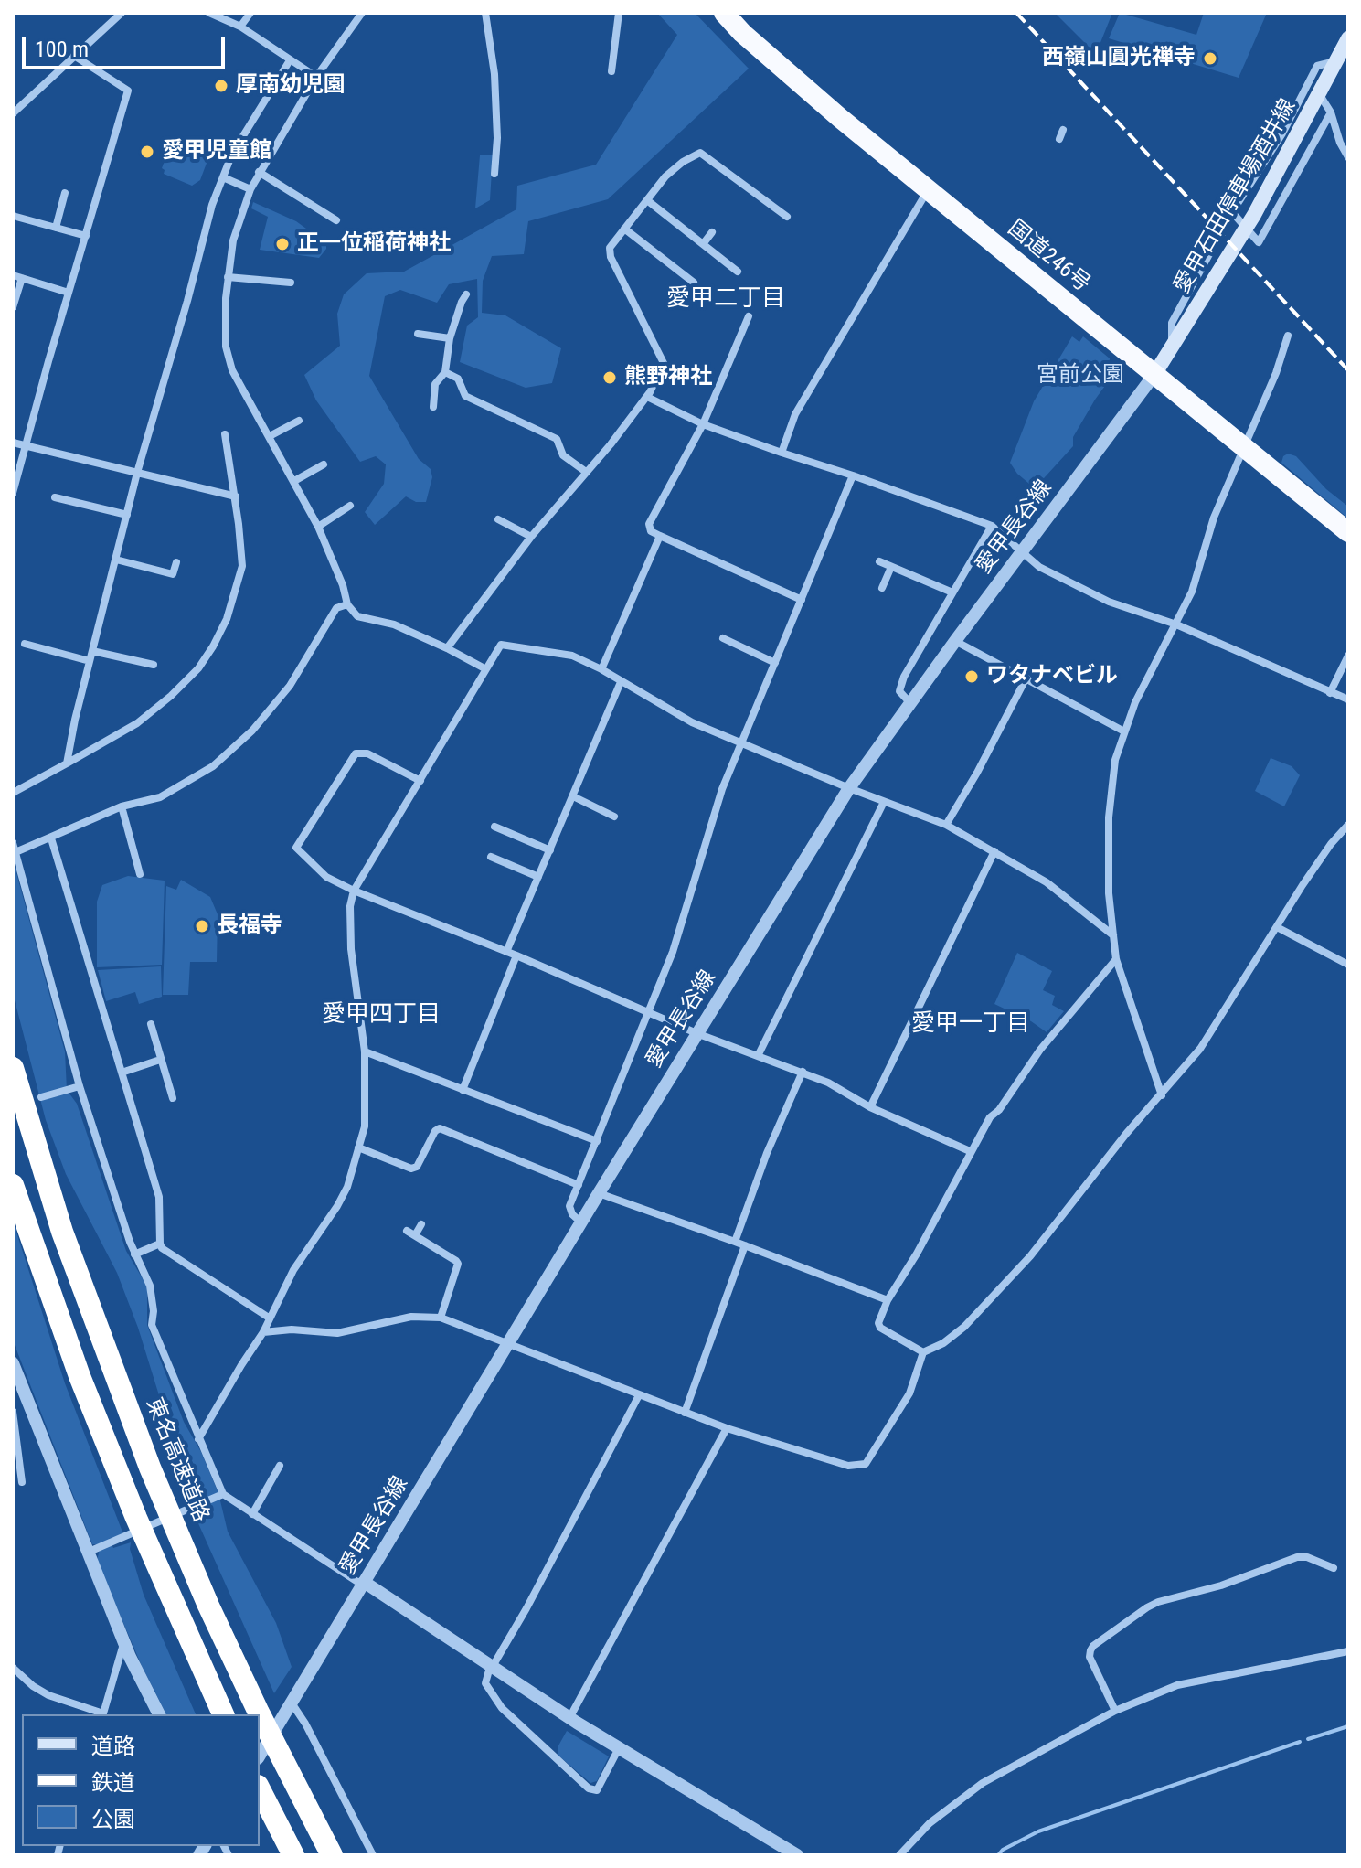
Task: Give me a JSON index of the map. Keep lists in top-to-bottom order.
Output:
{
  "streets": {
    "highway": ["国道246号", "東名高速道路"],
    "main road": ["愛甲石田停車場酒井線"],
    "street": ["愛甲長谷線"]
  },
  "crossings": [
    ["愛甲石田停車場酒井線", "国道246号"],
    ["愛甲石田停車場酒井線", "愛甲長谷線"],
    ["国道246号", "愛甲長谷線"]
  ],
  "districts": ["愛甲二丁目", "愛甲四丁目", "愛甲一丁目"],
  "parks": ["宮前公園"],
  "places": [
    "西嶺山圓光禅寺",
    "厚南幼児園",
    "愛甲児童館",
    "正一位稲荷神社",
    "熊野神社",
    "ワタナベビル",
    "長福寺"
  ],
  "legend": ["道路", "鉄道", "公園"],
  "scale_bar": "100 m"
}
